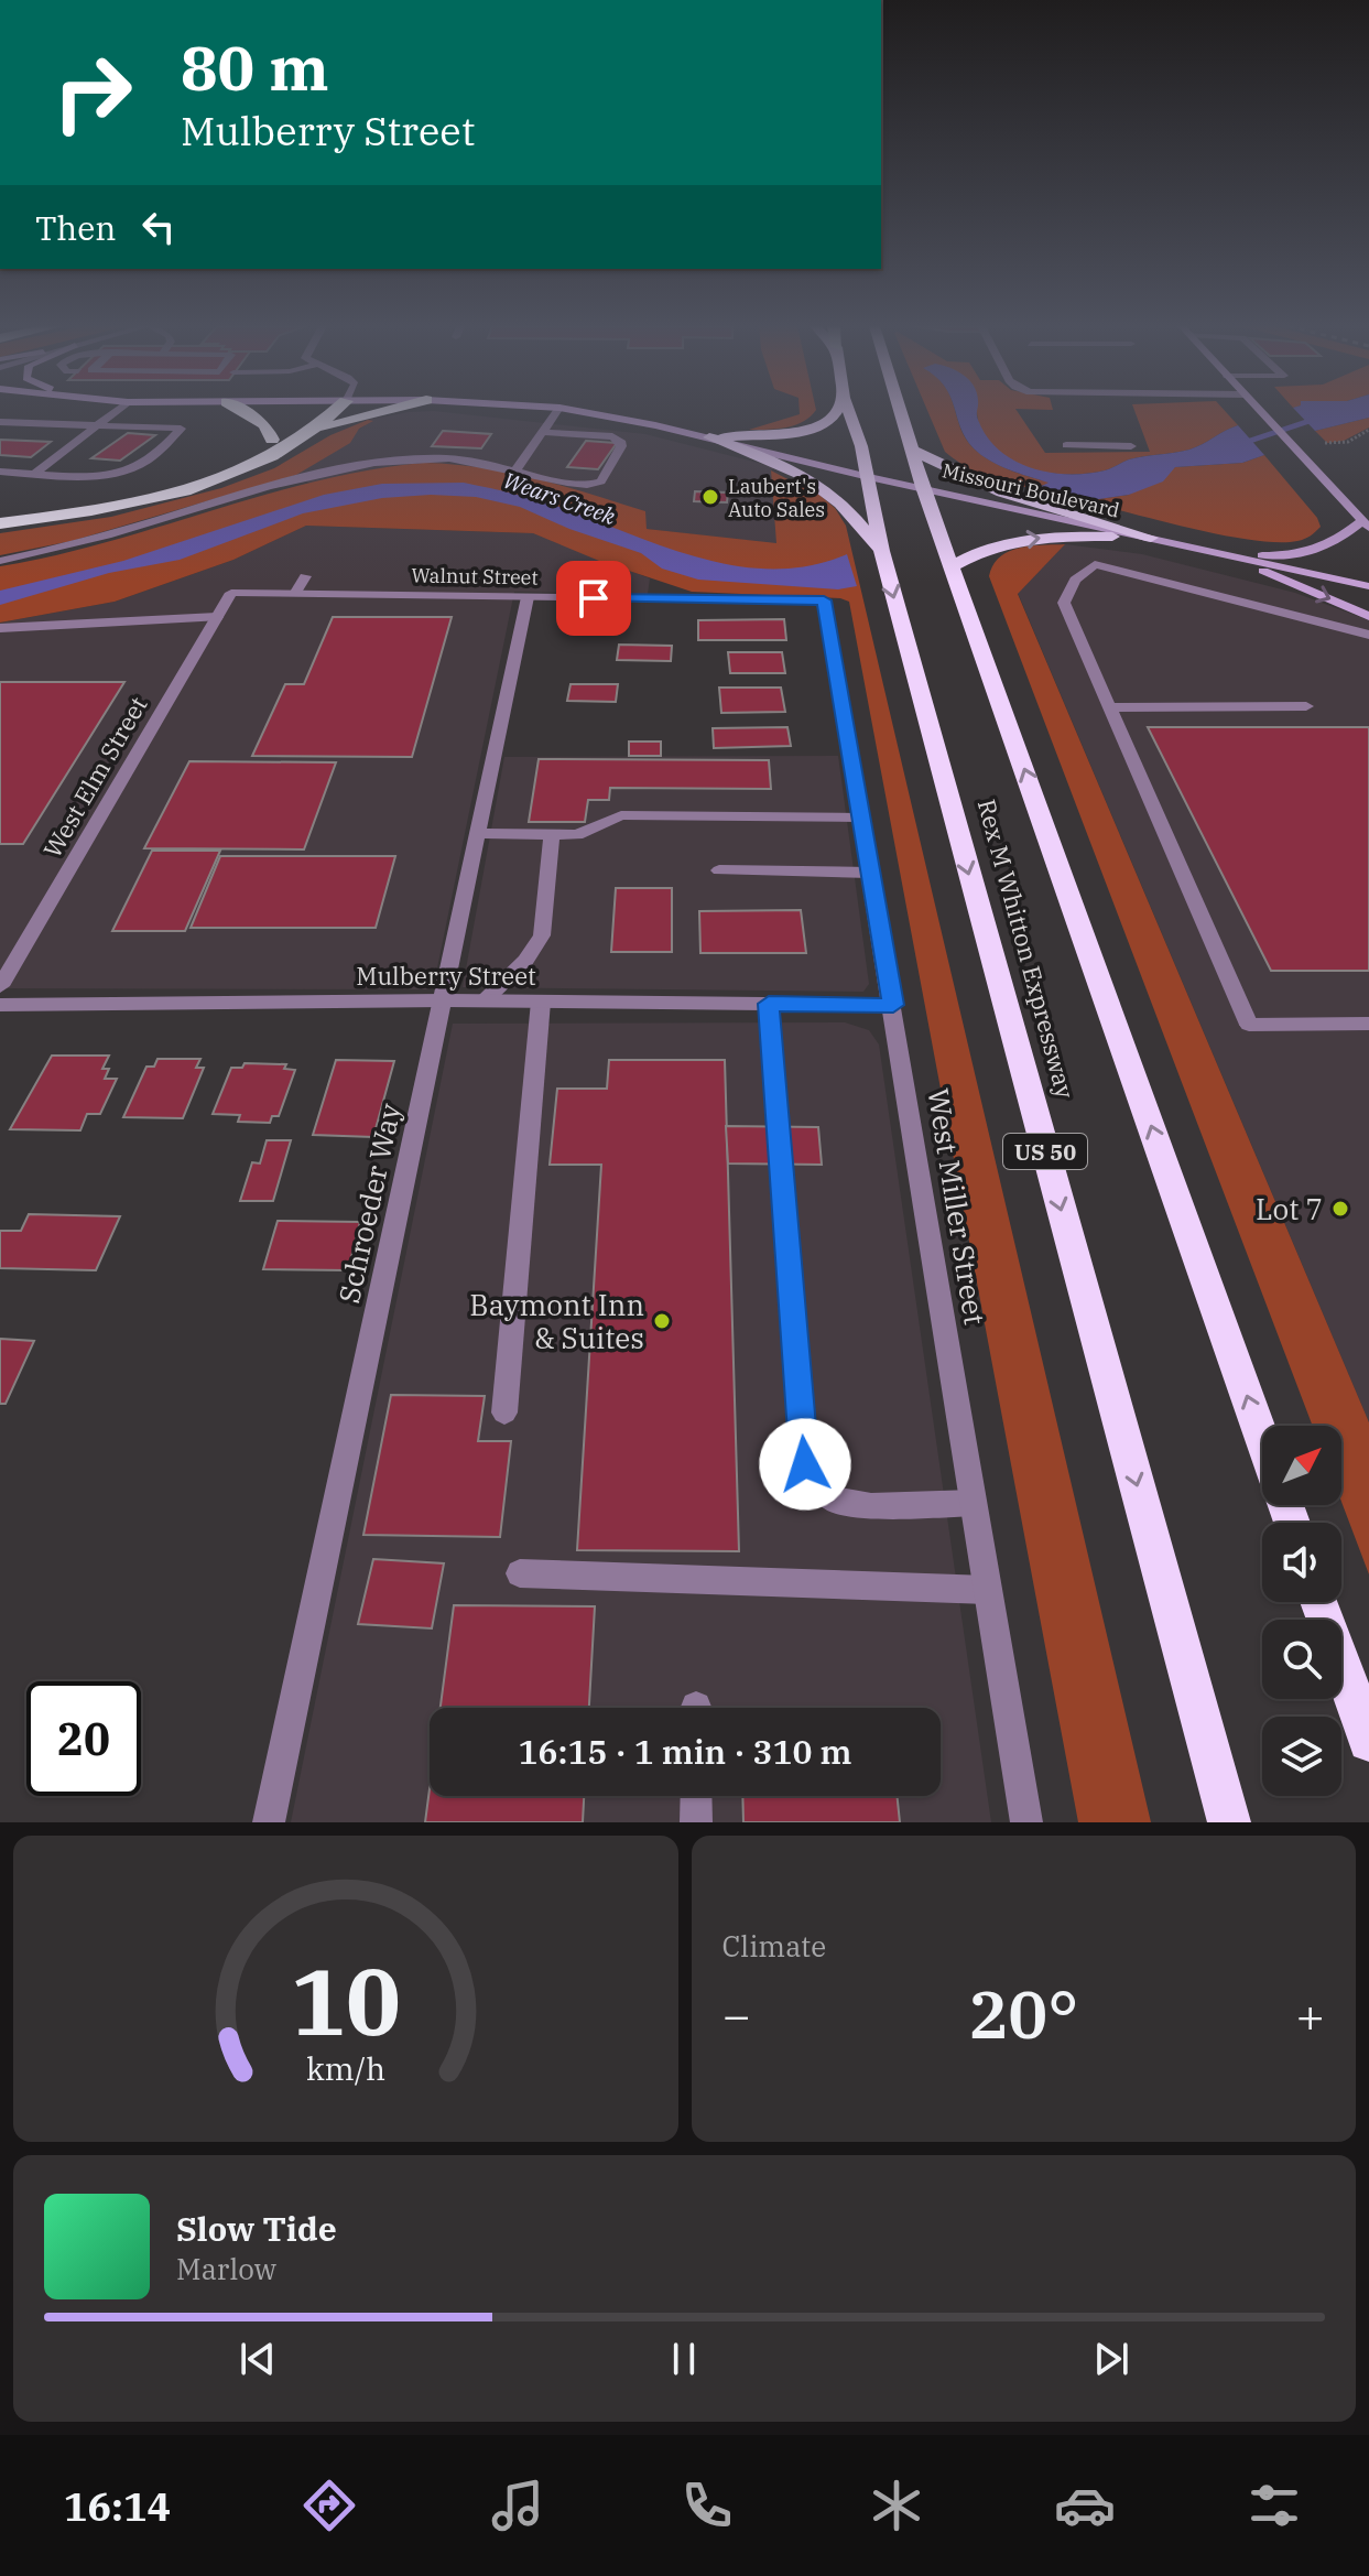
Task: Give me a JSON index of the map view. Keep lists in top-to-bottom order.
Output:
{
  "streets": {
    "highway": ["Rex M Whitton Expressway", "US 50"],
    "main road": ["Missouri Boulevard"],
    "street": [
      "Walnut Street",
      "West Elm Street",
      "Mulberry Street",
      "Schroeder Way",
      "West Miller Street"
    ]
  },
  "crossings": [
    ["Missouri Boulevard", "Rex M Whitton Expressway"],
    ["Walnut Street", "West Elm Street"],
    ["Walnut Street", "Schroeder Way"],
    ["Walnut Street", "West Miller Street"],
    ["Mulberry Street", "Schroeder Way"],
    ["Mulberry Street", "West Miller Street"]
  ],
  "water": ["Wears Creek"],
  "places": ["Laubert's Auto Sales", "Lot 7", "Baymont Inn & Suites"],
  "north": "top right",
  "page": {
    "turn": ["80 m", "Mulberry Street"],
    "then": "Then",
    "limit": "20",
    "trip": "16:15 · 1 min · 310 m",
    "tile": "Climate",
    "heat": ["−", "20°", "+"],
    "song": ["Slow Tide", "Marlow"],
    "tabs": "16:14",
    "gauge": ["10", "km/h"]
  }
}
